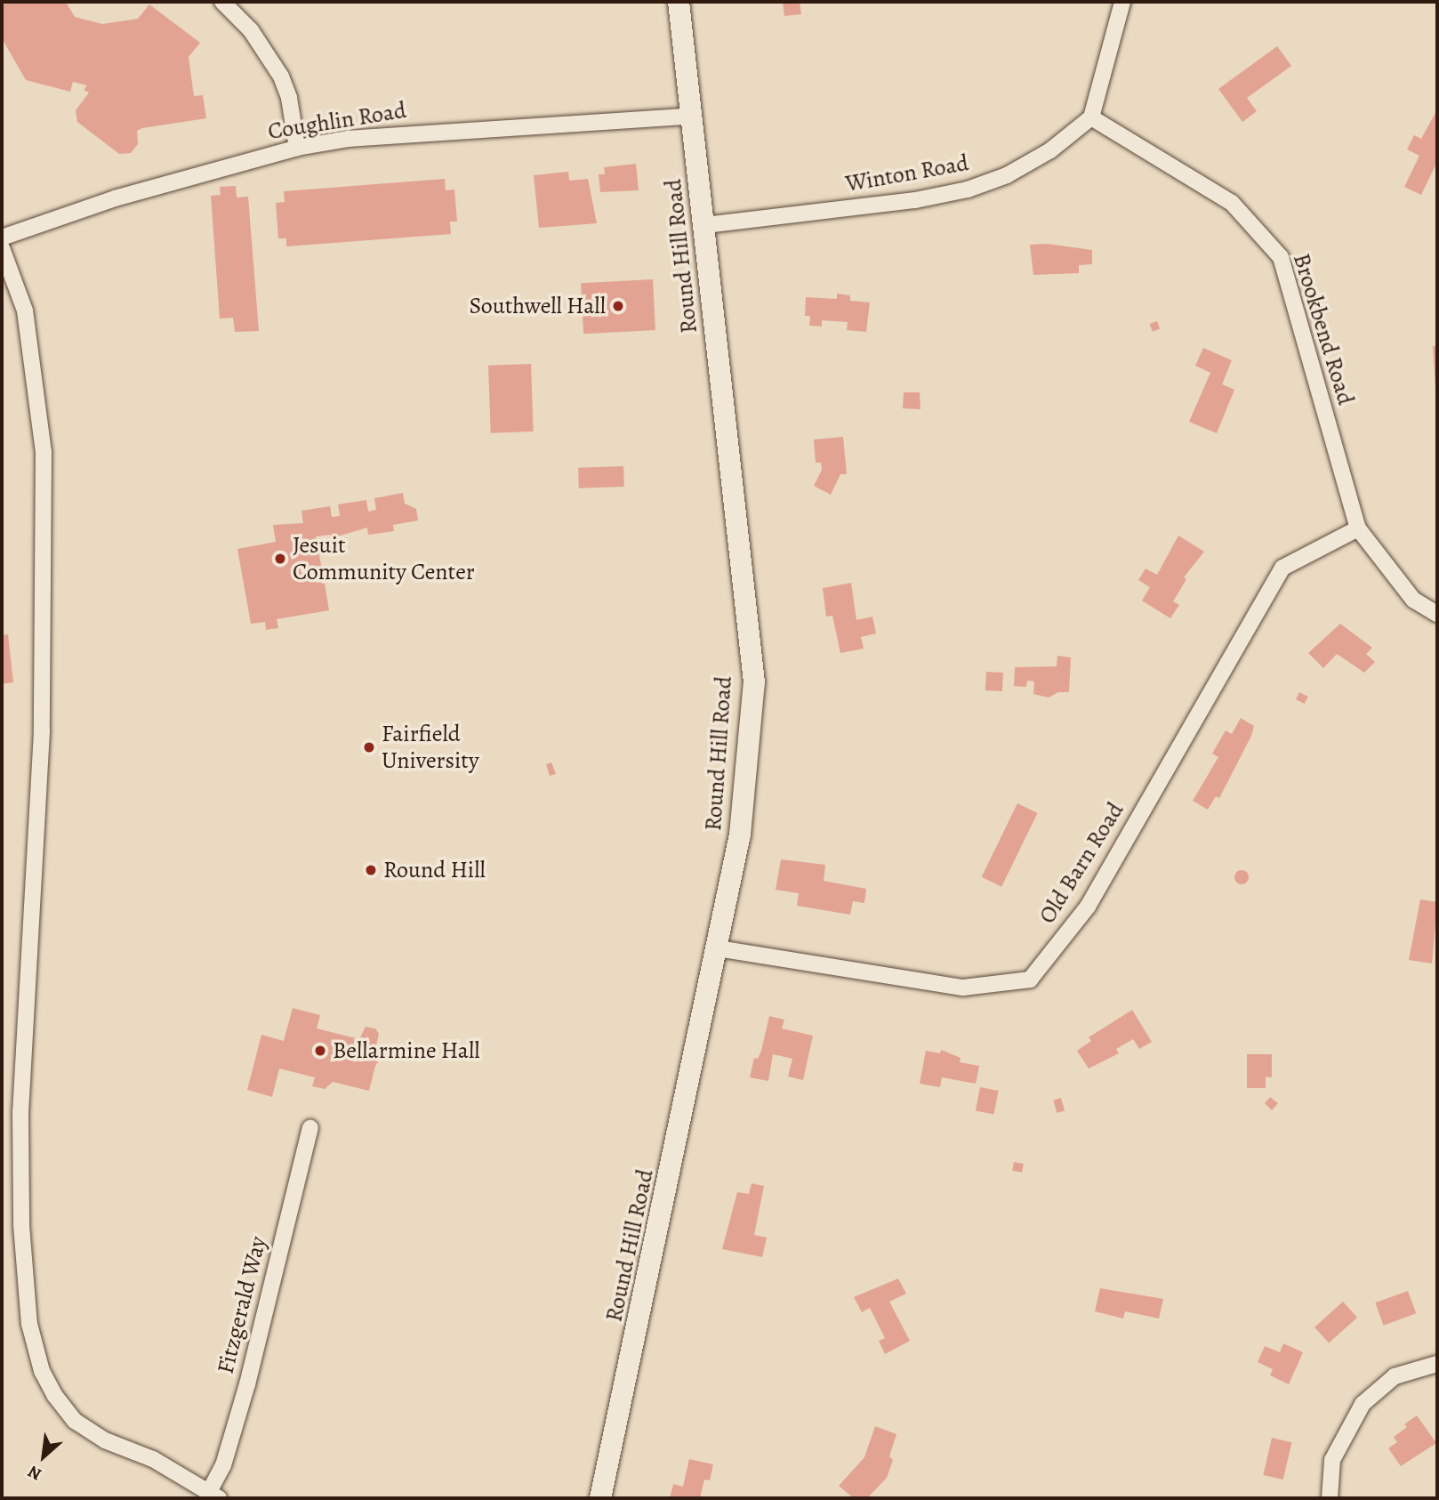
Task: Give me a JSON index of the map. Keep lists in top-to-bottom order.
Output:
{
  "streets": {
    "main road": ["Round Hill Road"],
    "street": [
      "Coughlin Road",
      "Winton Road",
      "Brookbend Road",
      "Old Barn Road",
      "Fitzgerald Way"
    ]
  },
  "crossings": [
    ["Coughlin Road", "Round Hill Road"],
    ["Winton Road", "Round Hill Road"],
    ["Winton Road", "Brookbend Road"],
    ["Round Hill Road", "Old Barn Road"],
    ["Brookbend Road", "Old Barn Road"]
  ],
  "places": [
    "Southwell Hall",
    "Jesuit Community Center",
    "Fairfield University",
    "Round Hill",
    "Bellarmine Hall"
  ],
  "north": "bottom left"
}
